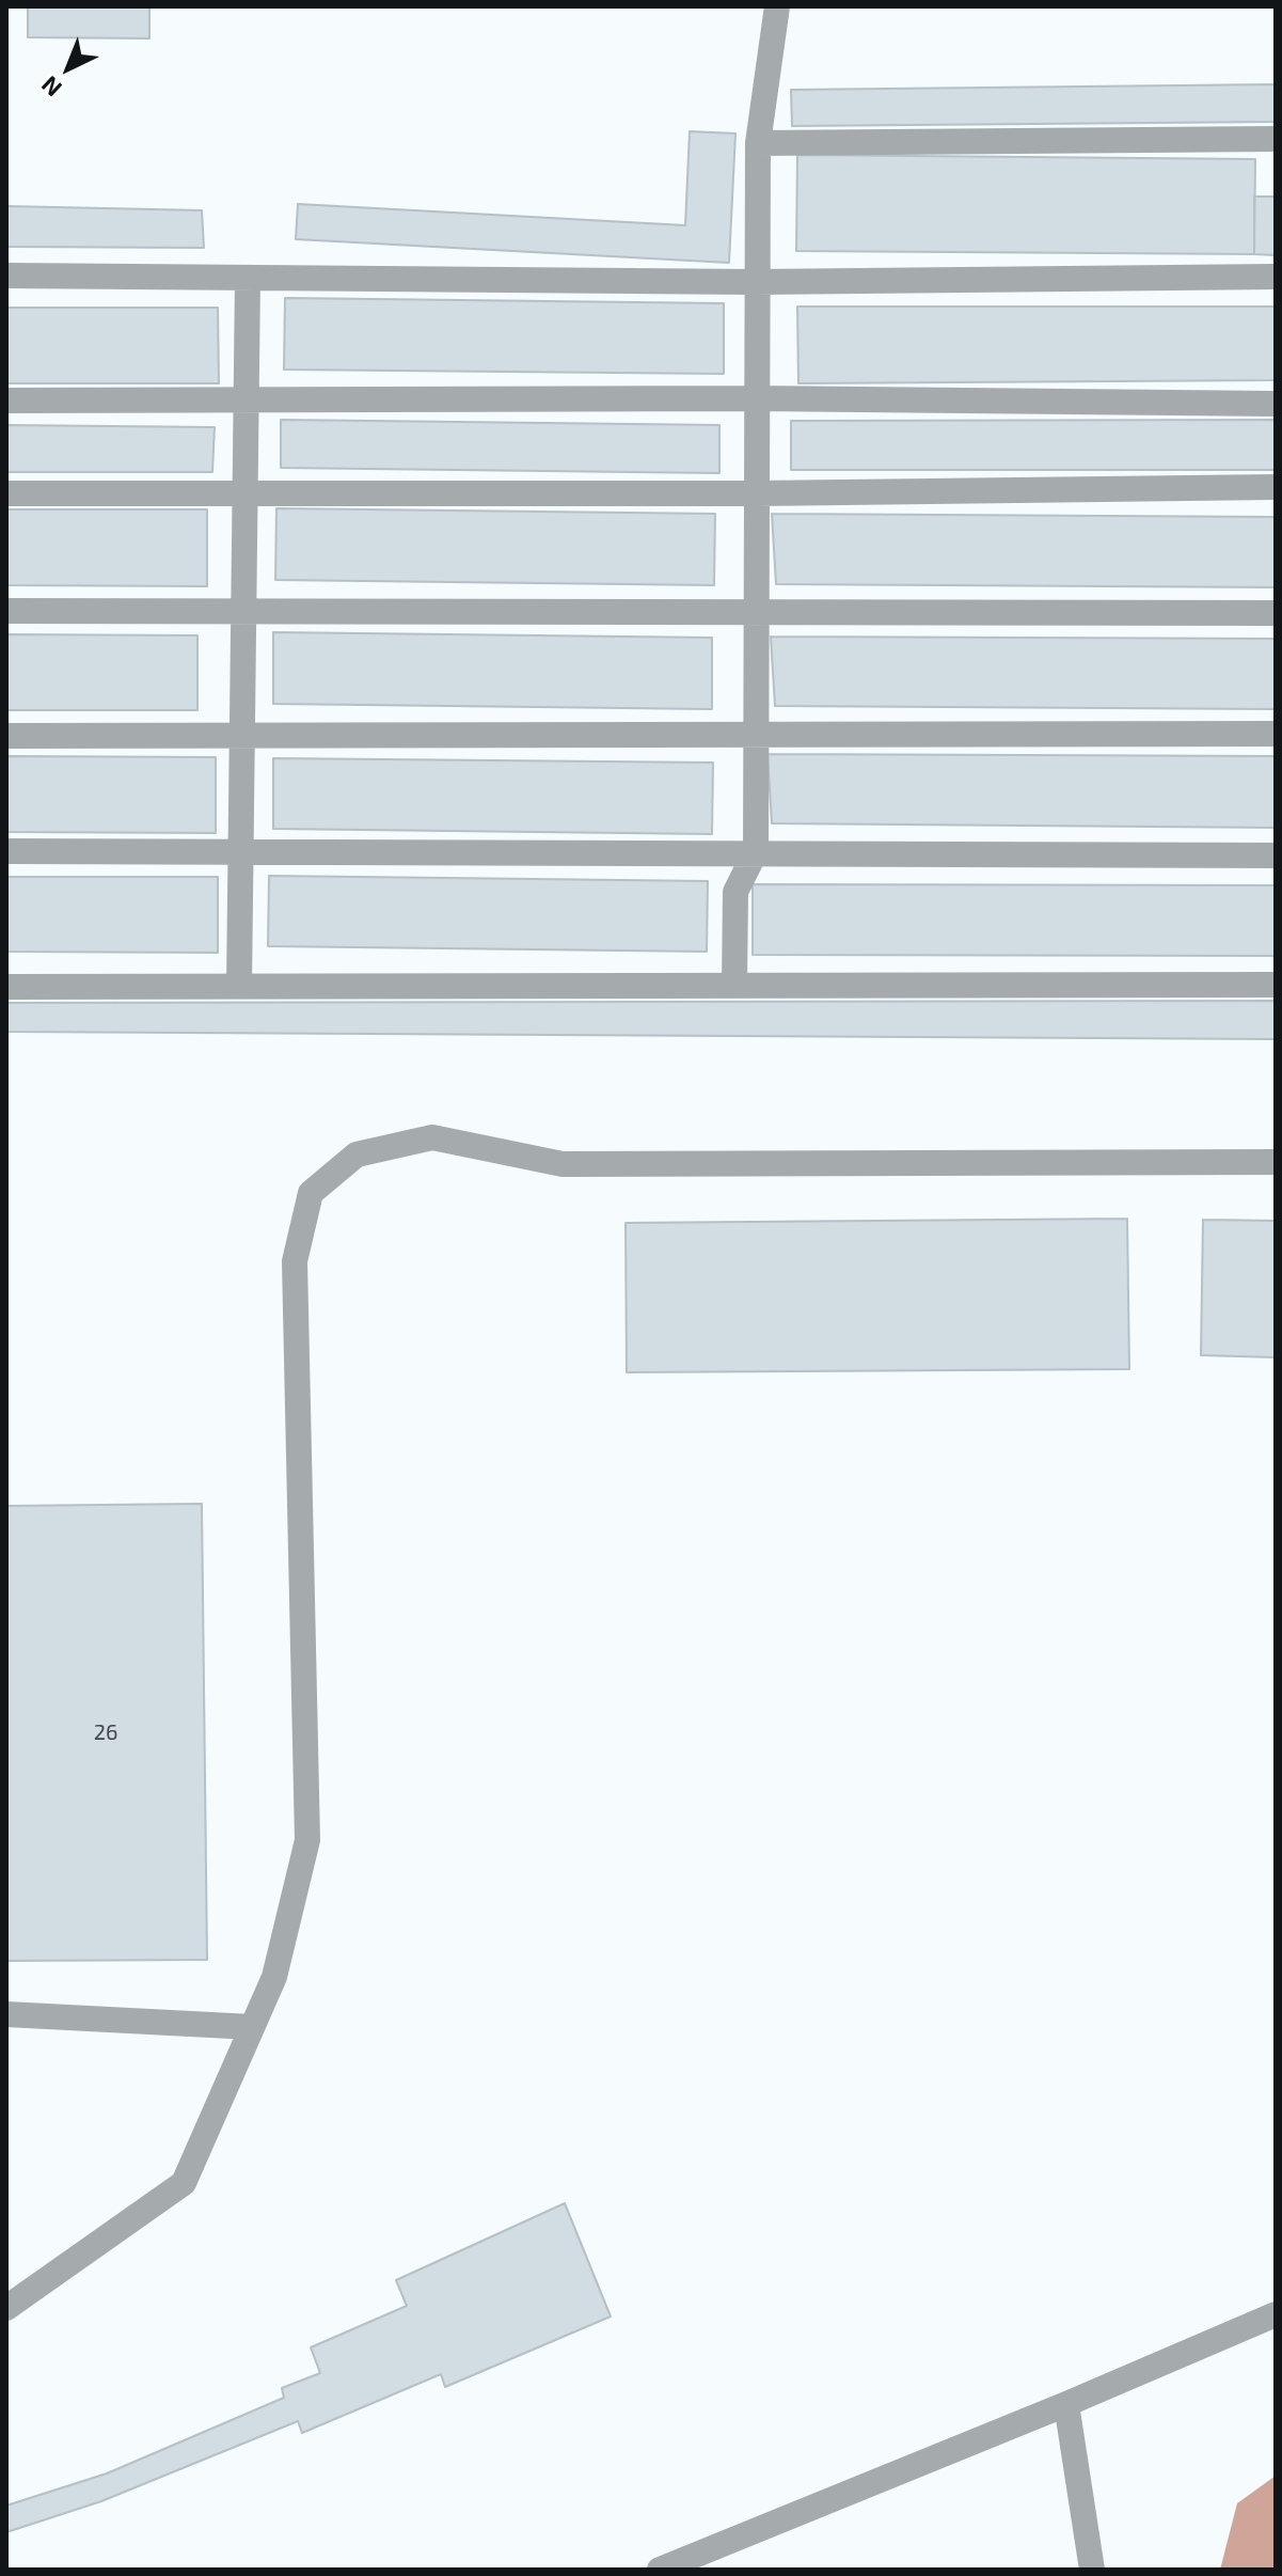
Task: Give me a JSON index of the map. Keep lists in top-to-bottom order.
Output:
{
  "house_numbers": ["26"],
  "north": "bottom left"
}
